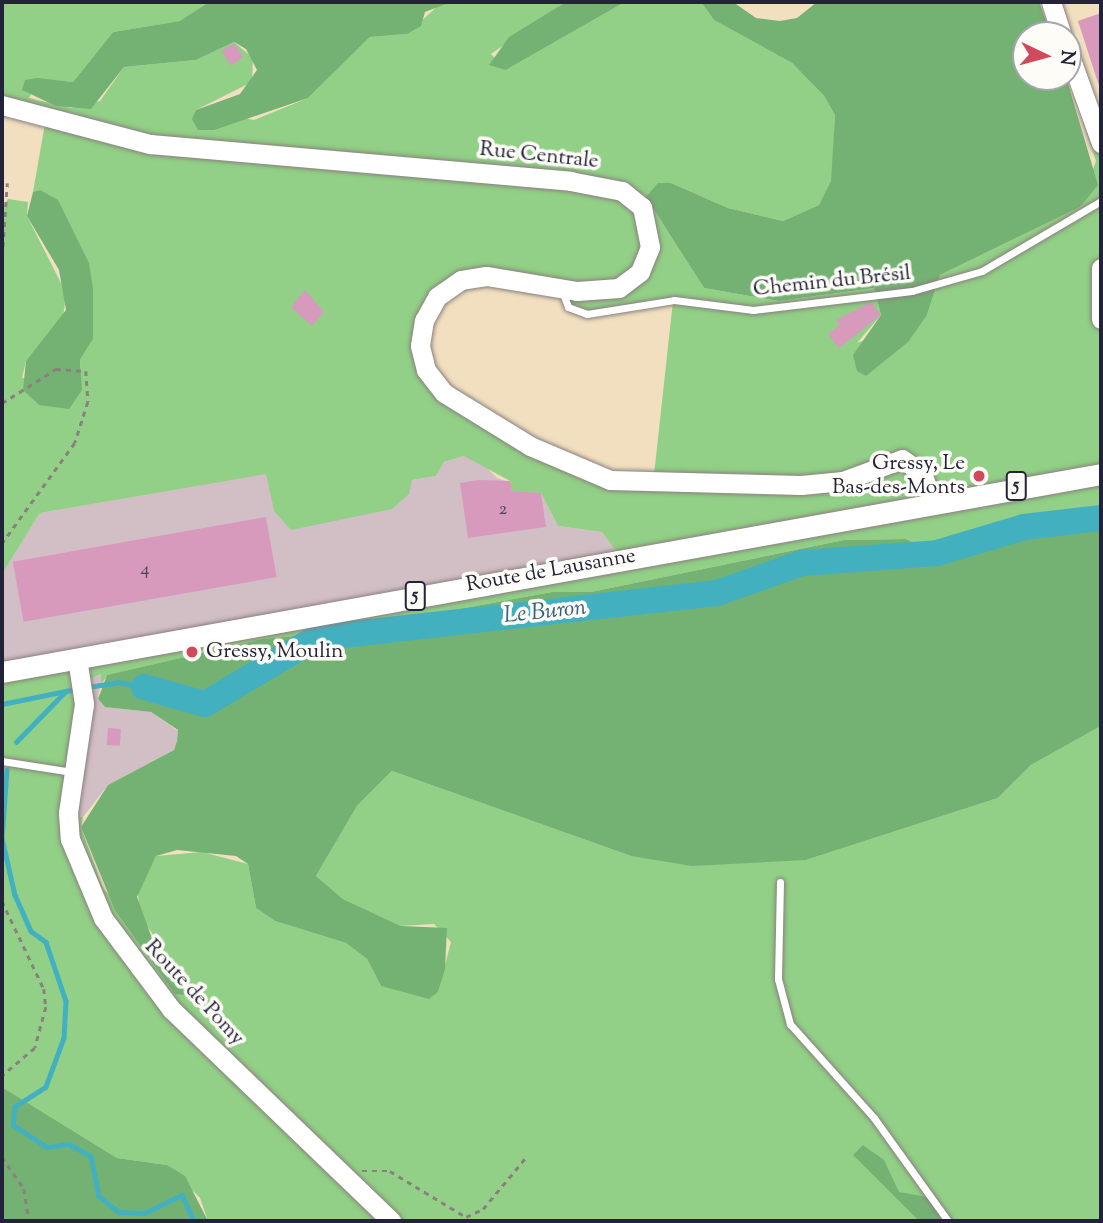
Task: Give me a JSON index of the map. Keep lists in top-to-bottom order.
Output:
{
  "streets": {
    "main road": ["5", "Route de Lausanne"],
    "street": ["Rue Centrale", "Route de Pomy"],
    "lane": ["Chemin du Brésil"]
  },
  "crossings": [
    ["Rue Centrale", "Chemin du Brésil"],
    ["Rue Centrale", "Route de Lausanne"],
    ["Route de Lausanne", "Route de Pomy"]
  ],
  "water": ["Le Buron"],
  "places": ["Gressy, Le Bas-des-Monts", "Gressy, Moulin"],
  "house_numbers": ["2", "4"],
  "north": "right"
}
